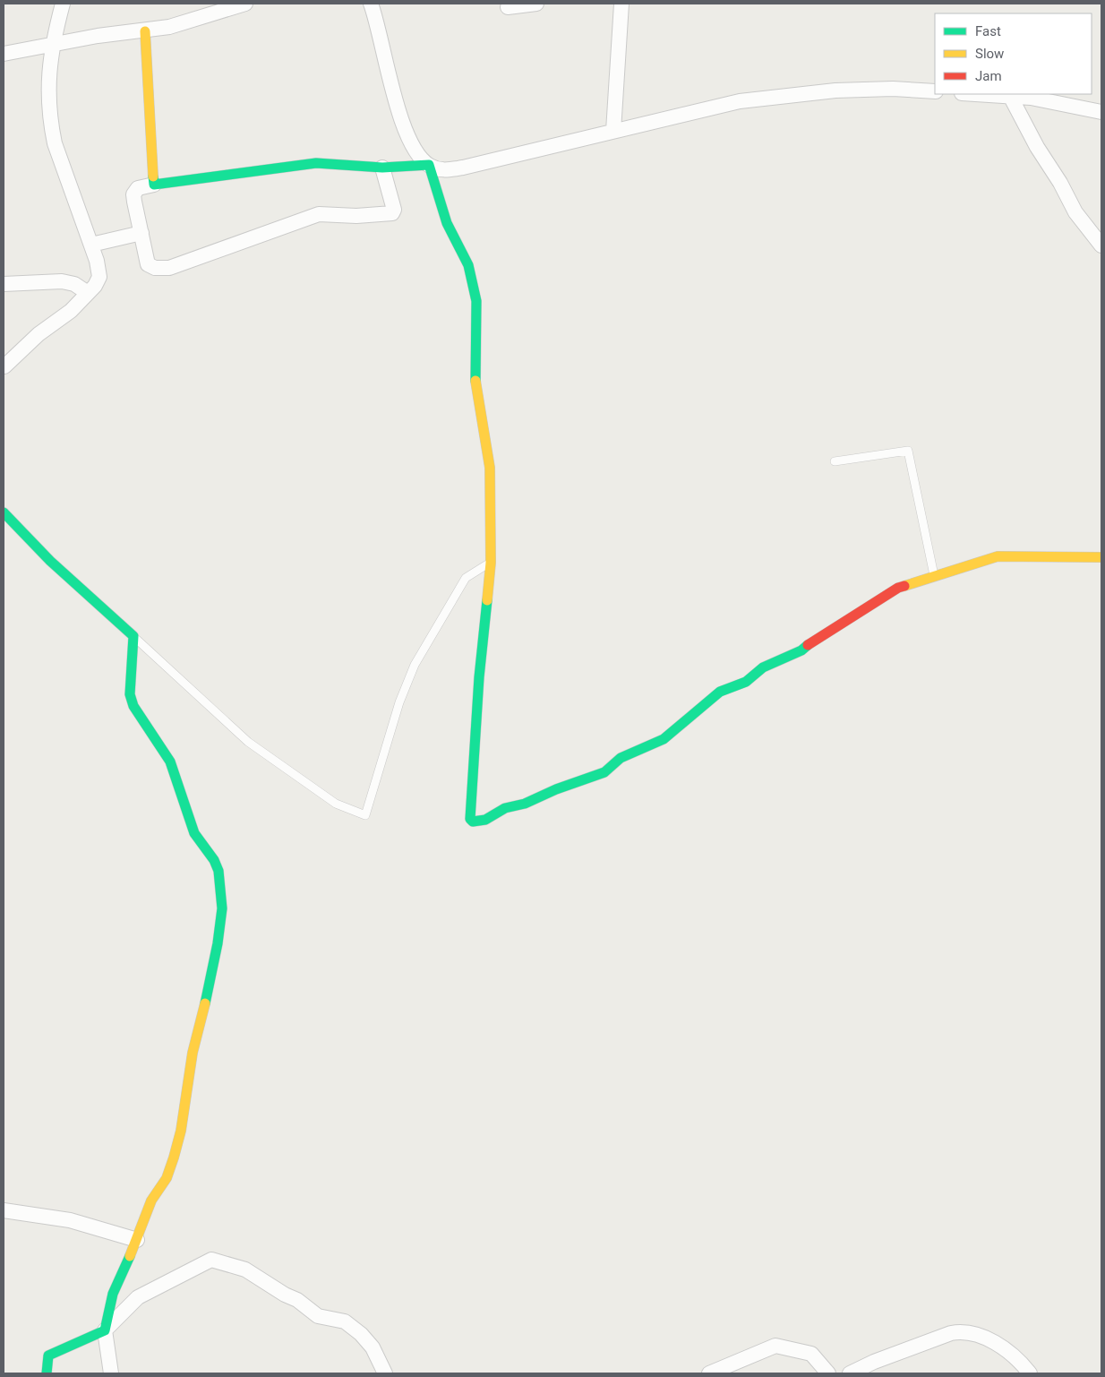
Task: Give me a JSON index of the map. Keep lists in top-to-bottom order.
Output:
{
  "legend": ["Fast", "Slow", "Jam"]
}
